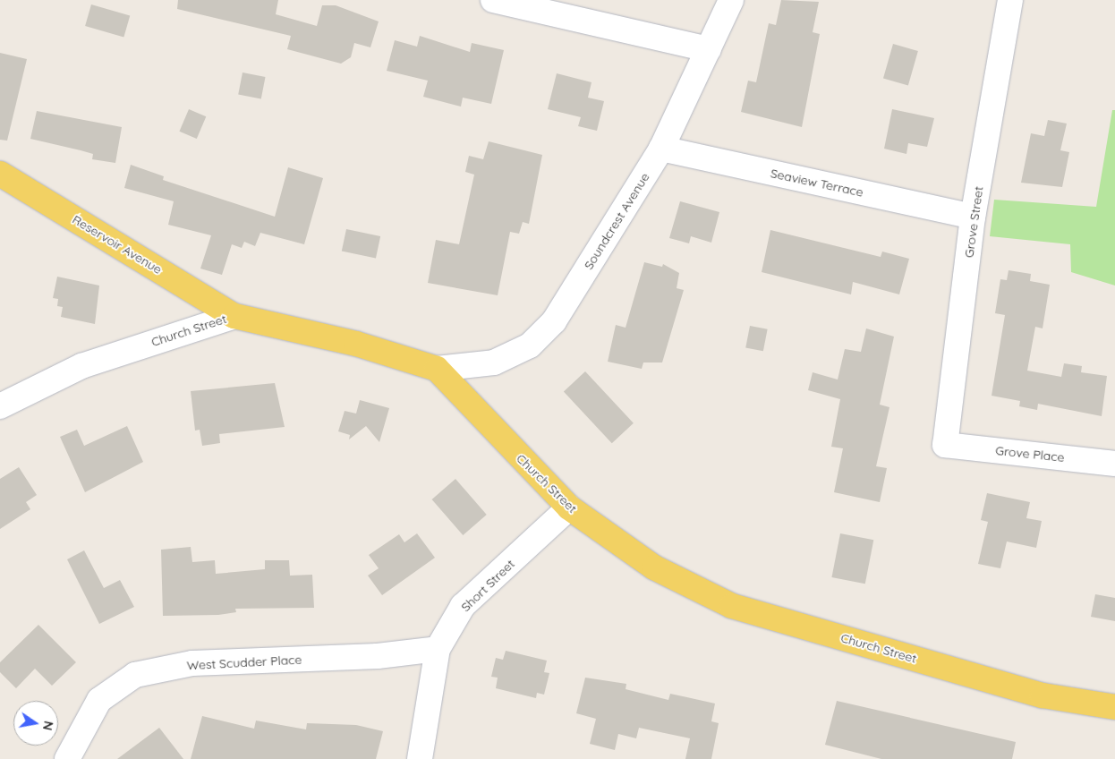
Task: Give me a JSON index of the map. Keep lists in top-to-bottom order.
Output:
{
  "streets": {
    "main road": ["Reservoir Avenue", "Church Street"],
    "street": [
      "Seaview Terrace",
      "Soundcrest Avenue",
      "Grove Street",
      "Grove Place",
      "Short Street",
      "West Scudder Place"
    ]
  },
  "crossings": [
    ["Seaview Terrace", "Soundcrest Avenue"],
    ["Seaview Terrace", "Grove Street"],
    ["Soundcrest Avenue", "Church Street"],
    ["Grove Street", "Grove Place"],
    ["Reservoir Avenue", "Church Street"],
    ["Church Street", "Short Street"],
    ["Short Street", "West Scudder Place"]
  ],
  "north": "right"
}
